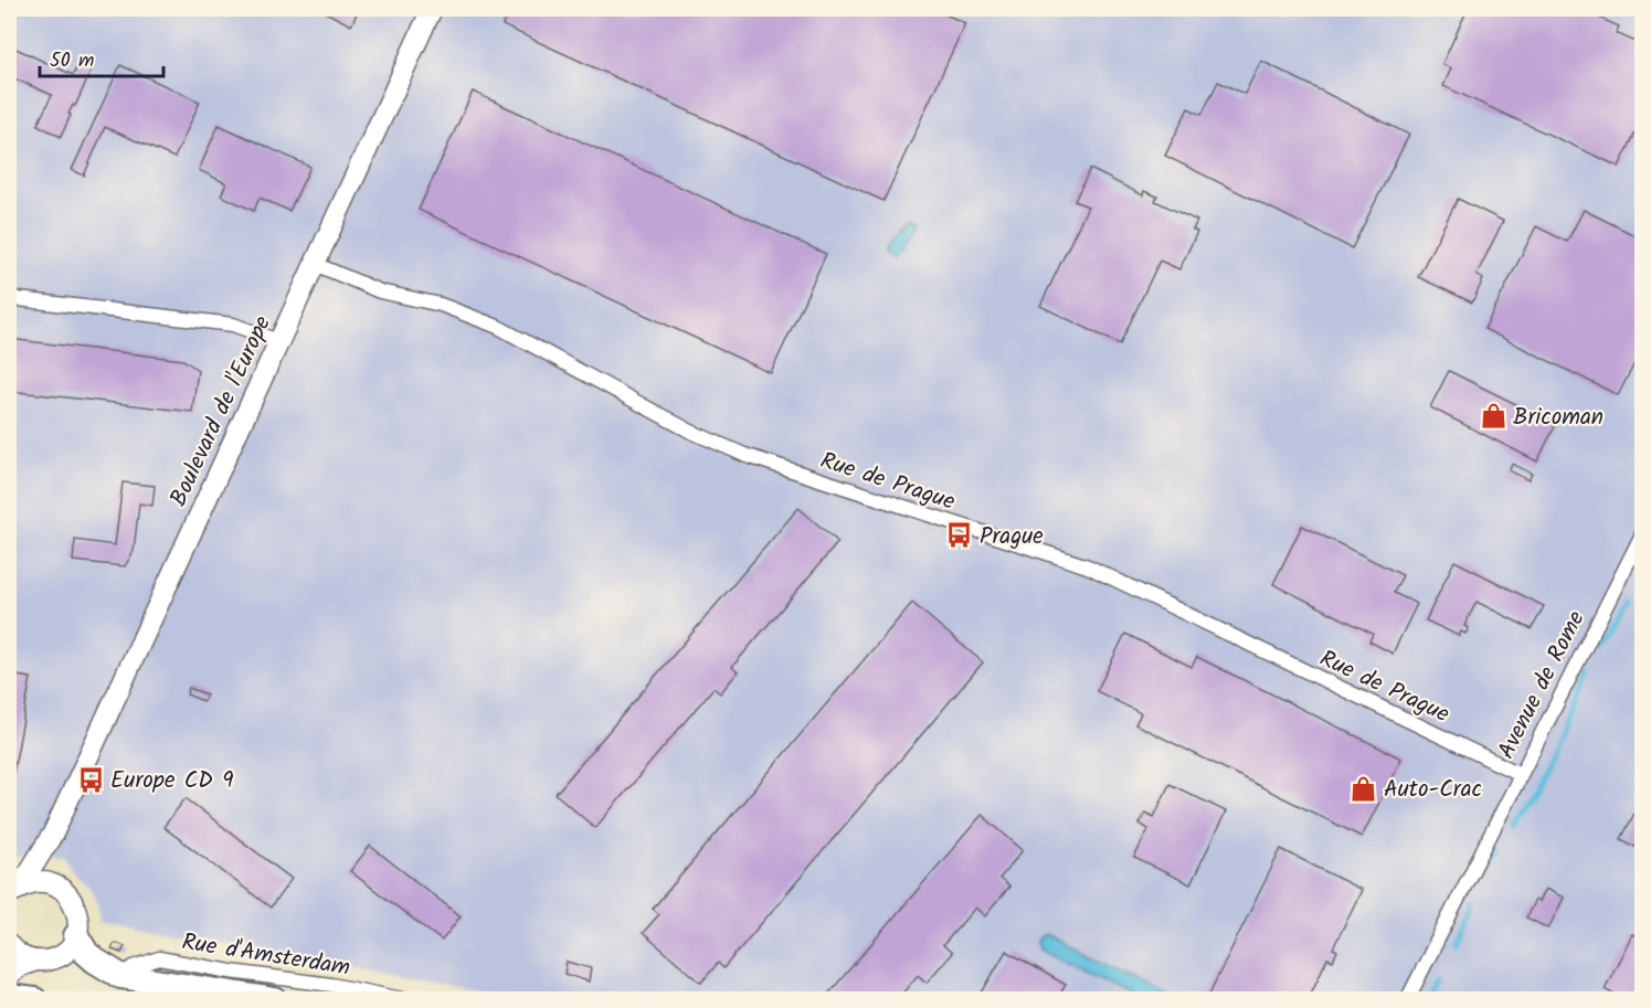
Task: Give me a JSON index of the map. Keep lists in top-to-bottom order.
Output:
{
  "streets": {
    "street": [
      "Boulevard de l'Europe",
      "Rue de Prague",
      "Avenue de Rome",
      "Rue d'Amsterdam"
    ]
  },
  "crossings": [
    ["Boulevard de l'Europe", "Rue de Prague"],
    ["Rue de Prague", "Avenue de Rome"]
  ],
  "places": {
    "shop": ["Bricoman", "Auto-Crac"],
    "bus stop": ["Prague", "Europe CD 9"]
  },
  "scale_bar": "50 m"
}
